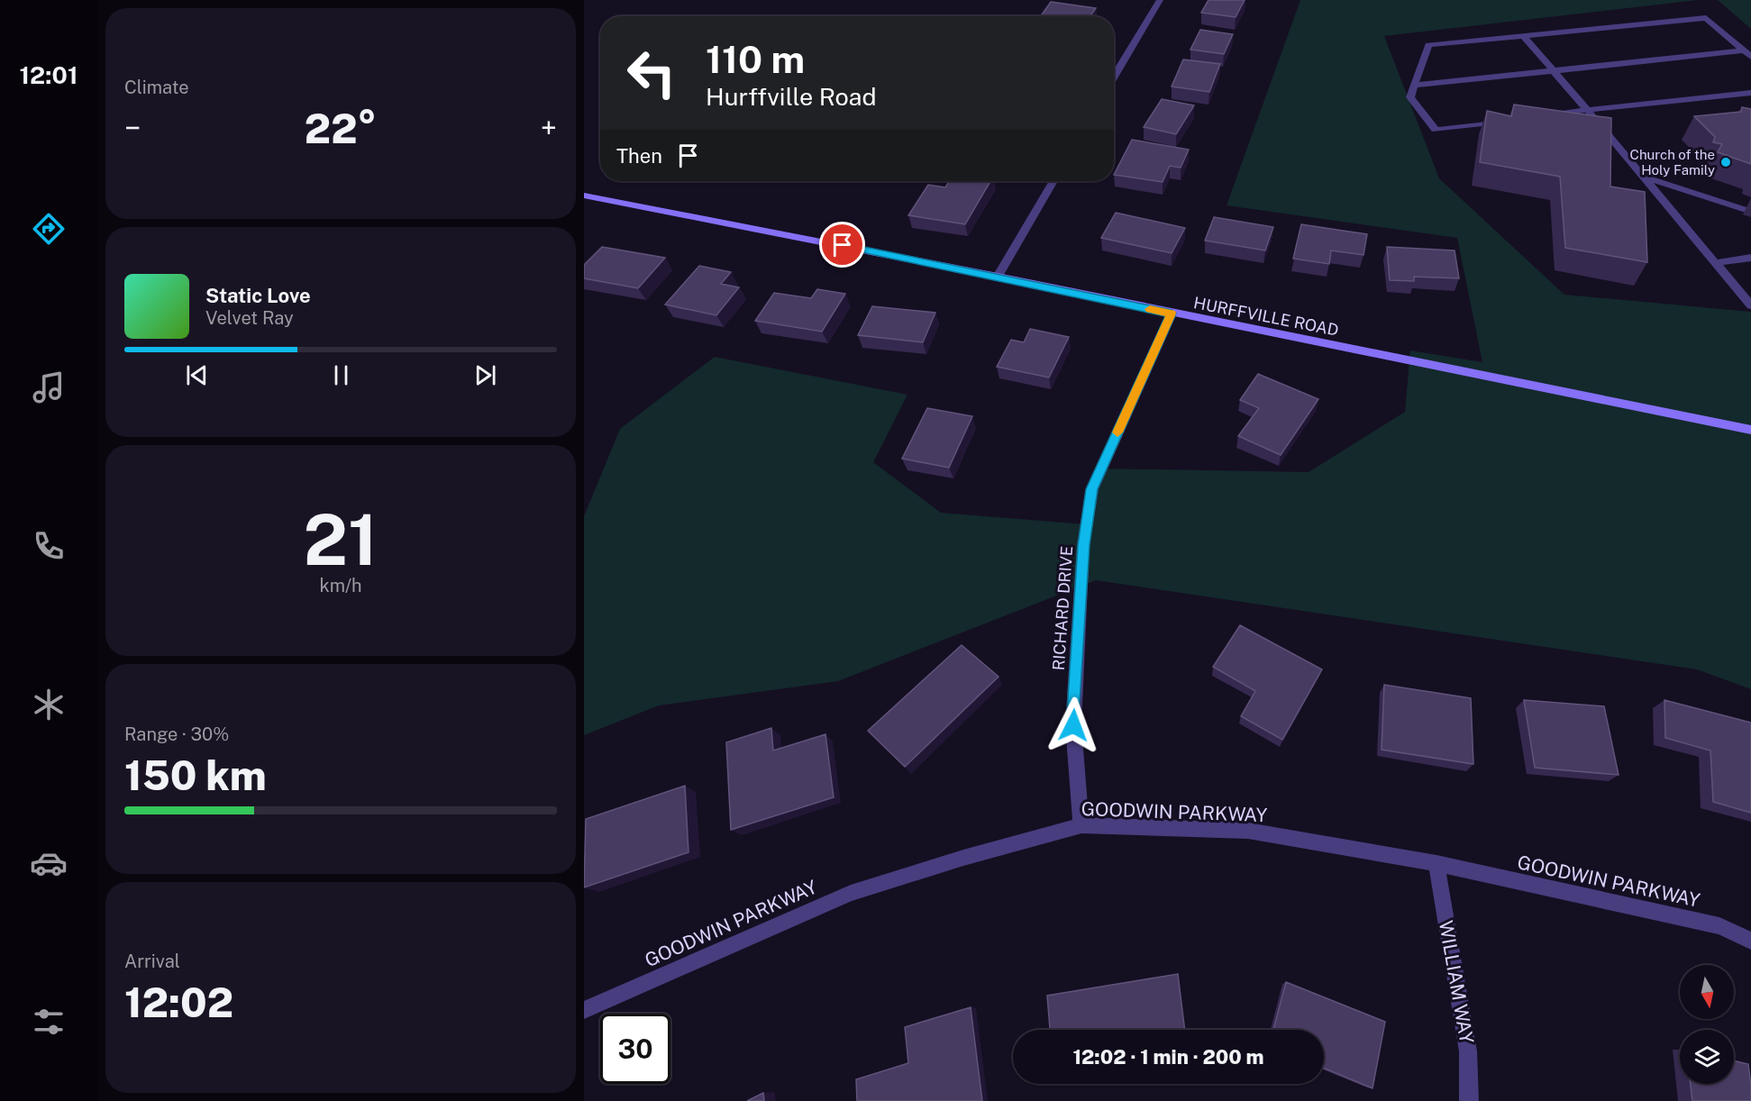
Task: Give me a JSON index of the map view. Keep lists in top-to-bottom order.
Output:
{
  "streets": {
    "street": [
      "HURFFVILLE ROAD",
      "RICHARD DRIVE",
      "GOODWIN PARKWAY",
      "WILLIAM WAY"
    ]
  },
  "crossings": [
    ["HURFFVILLE ROAD", "RICHARD DRIVE"],
    ["RICHARD DRIVE", "GOODWIN PARKWAY"],
    ["GOODWIN PARKWAY", "WILLIAM WAY"]
  ],
  "places": ["Church of the Holy Family"],
  "north": "bottom",
  "page": {
    "tabs": "12:01",
    "tile": [
      "Climate",
      ["21", "km/h"],
      ["Range · 30%", "150 km"],
      ["Arrival", "12:02"]
    ],
    "turn": ["110 m", "Hurffville Road"],
    "heat": ["−", "22°", "+"],
    "then": "Then",
    "song": ["Static Love", "Velvet Ray"],
    "limit": "30",
    "trip": "12:02 · 1 min · 200 m"
  }
}
